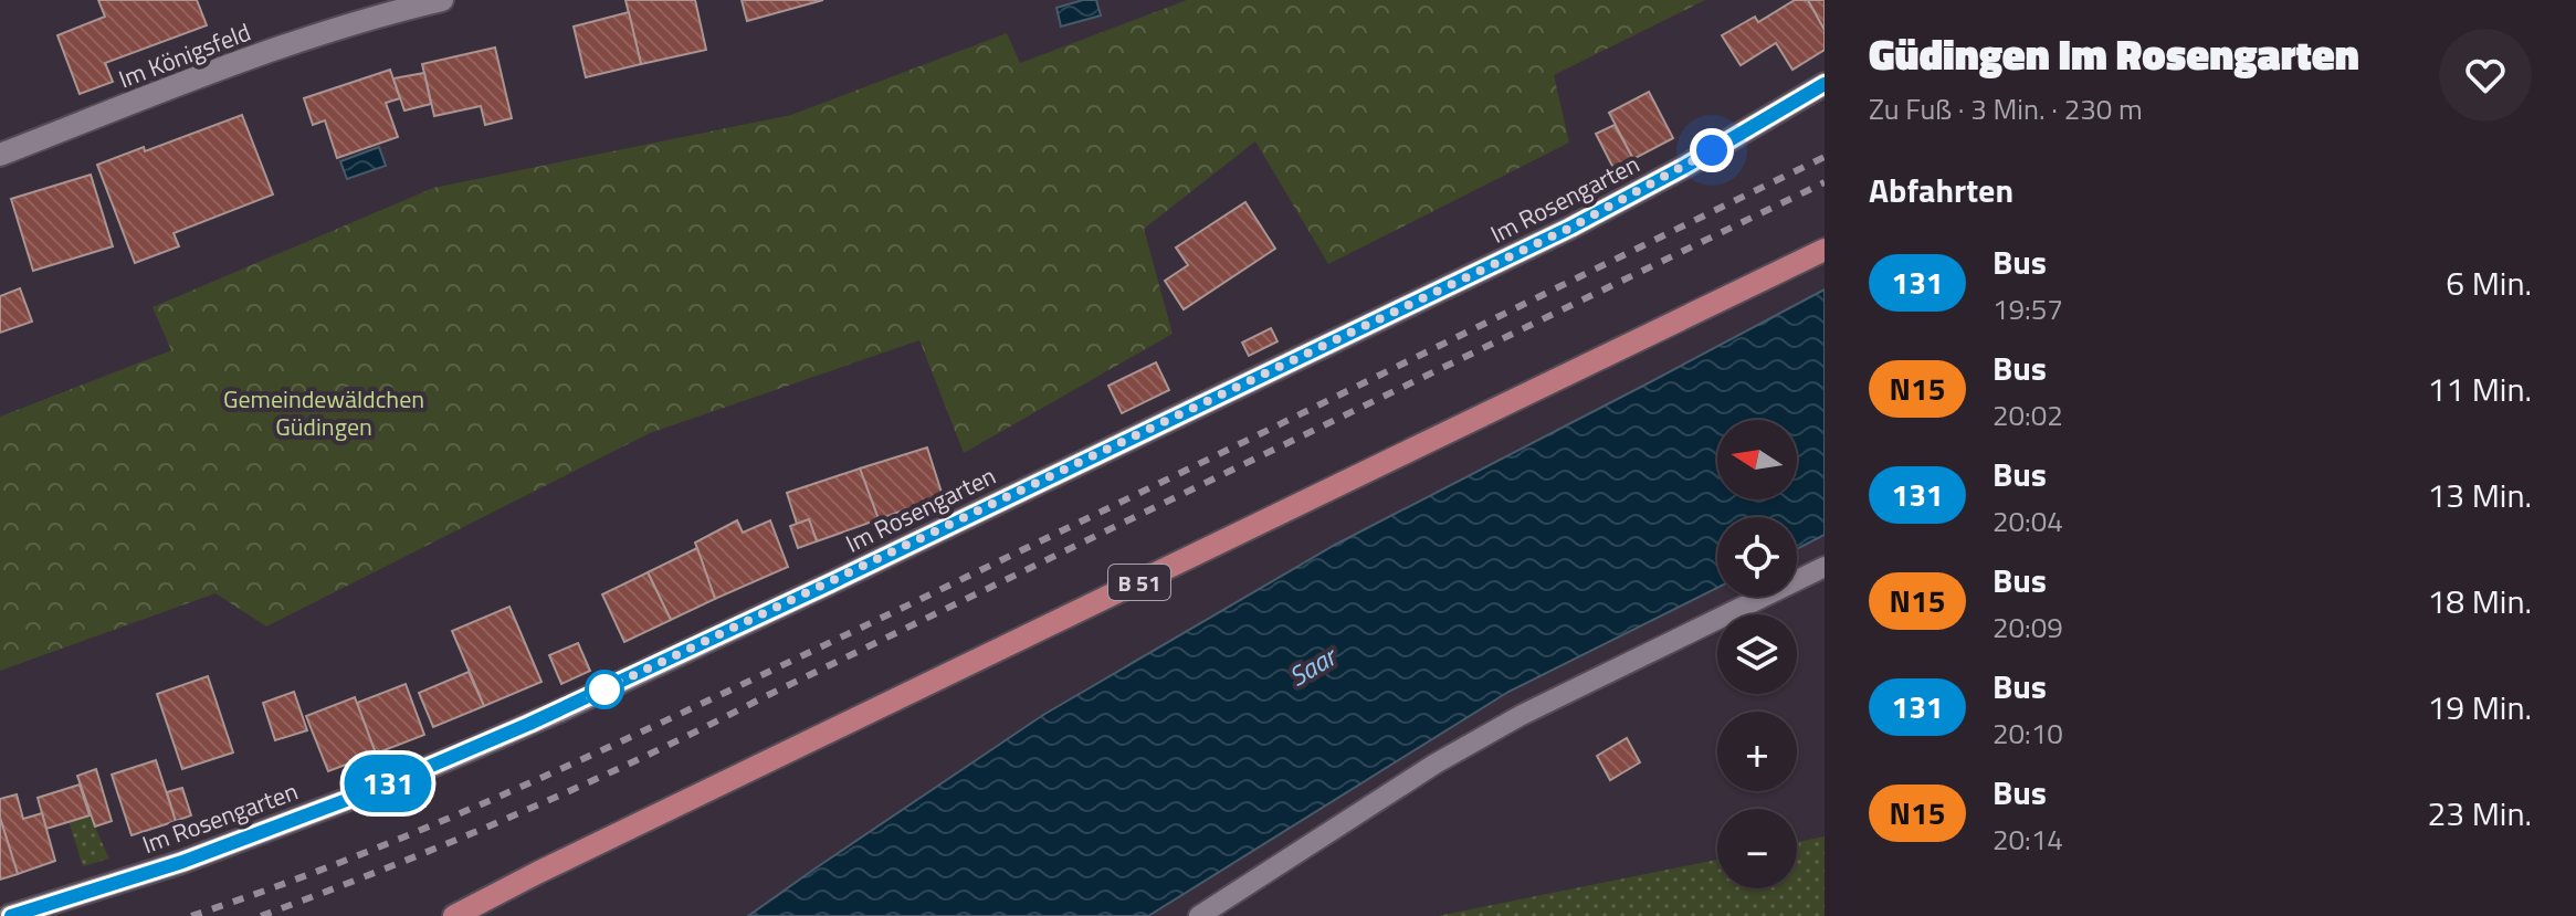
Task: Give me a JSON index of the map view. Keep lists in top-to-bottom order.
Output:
{
  "streets": {
    "main road": ["B 51"],
    "street": ["Im Königsfeld", "Im Rosengarten"]
  },
  "water": ["Saar"],
  "parks": ["Gemeindewäldchen Güdingen"],
  "lines": ["bus line 131"],
  "north": "left",
  "page": {
    "on_map": "131",
    "heading": [
      ["Güdingen Im Rosengarten", "Zu Fuß · 3 Min. · 230 m"],
      "Abfahrten"
    ],
    "list": [
      {
        "mark": "131",
        "name": "Bus",
        "note": "19:57",
        "value": "6 Min."
      },
      {
        "mark": "N15",
        "name": "Bus",
        "note": "20:02",
        "value": "11 Min."
      },
      {
        "mark": "131",
        "name": "Bus",
        "note": "20:04",
        "value": "13 Min."
      },
      {
        "mark": "N15",
        "name": "Bus",
        "note": "20:09",
        "value": "18 Min."
      },
      {
        "mark": "131",
        "name": "Bus",
        "note": "20:10",
        "value": "19 Min."
      },
      {
        "mark": "N15",
        "name": "Bus",
        "note": "20:14",
        "value": "23 Min."
      }
    ],
    "map_buttons": ["+", "−"]
  }
}
